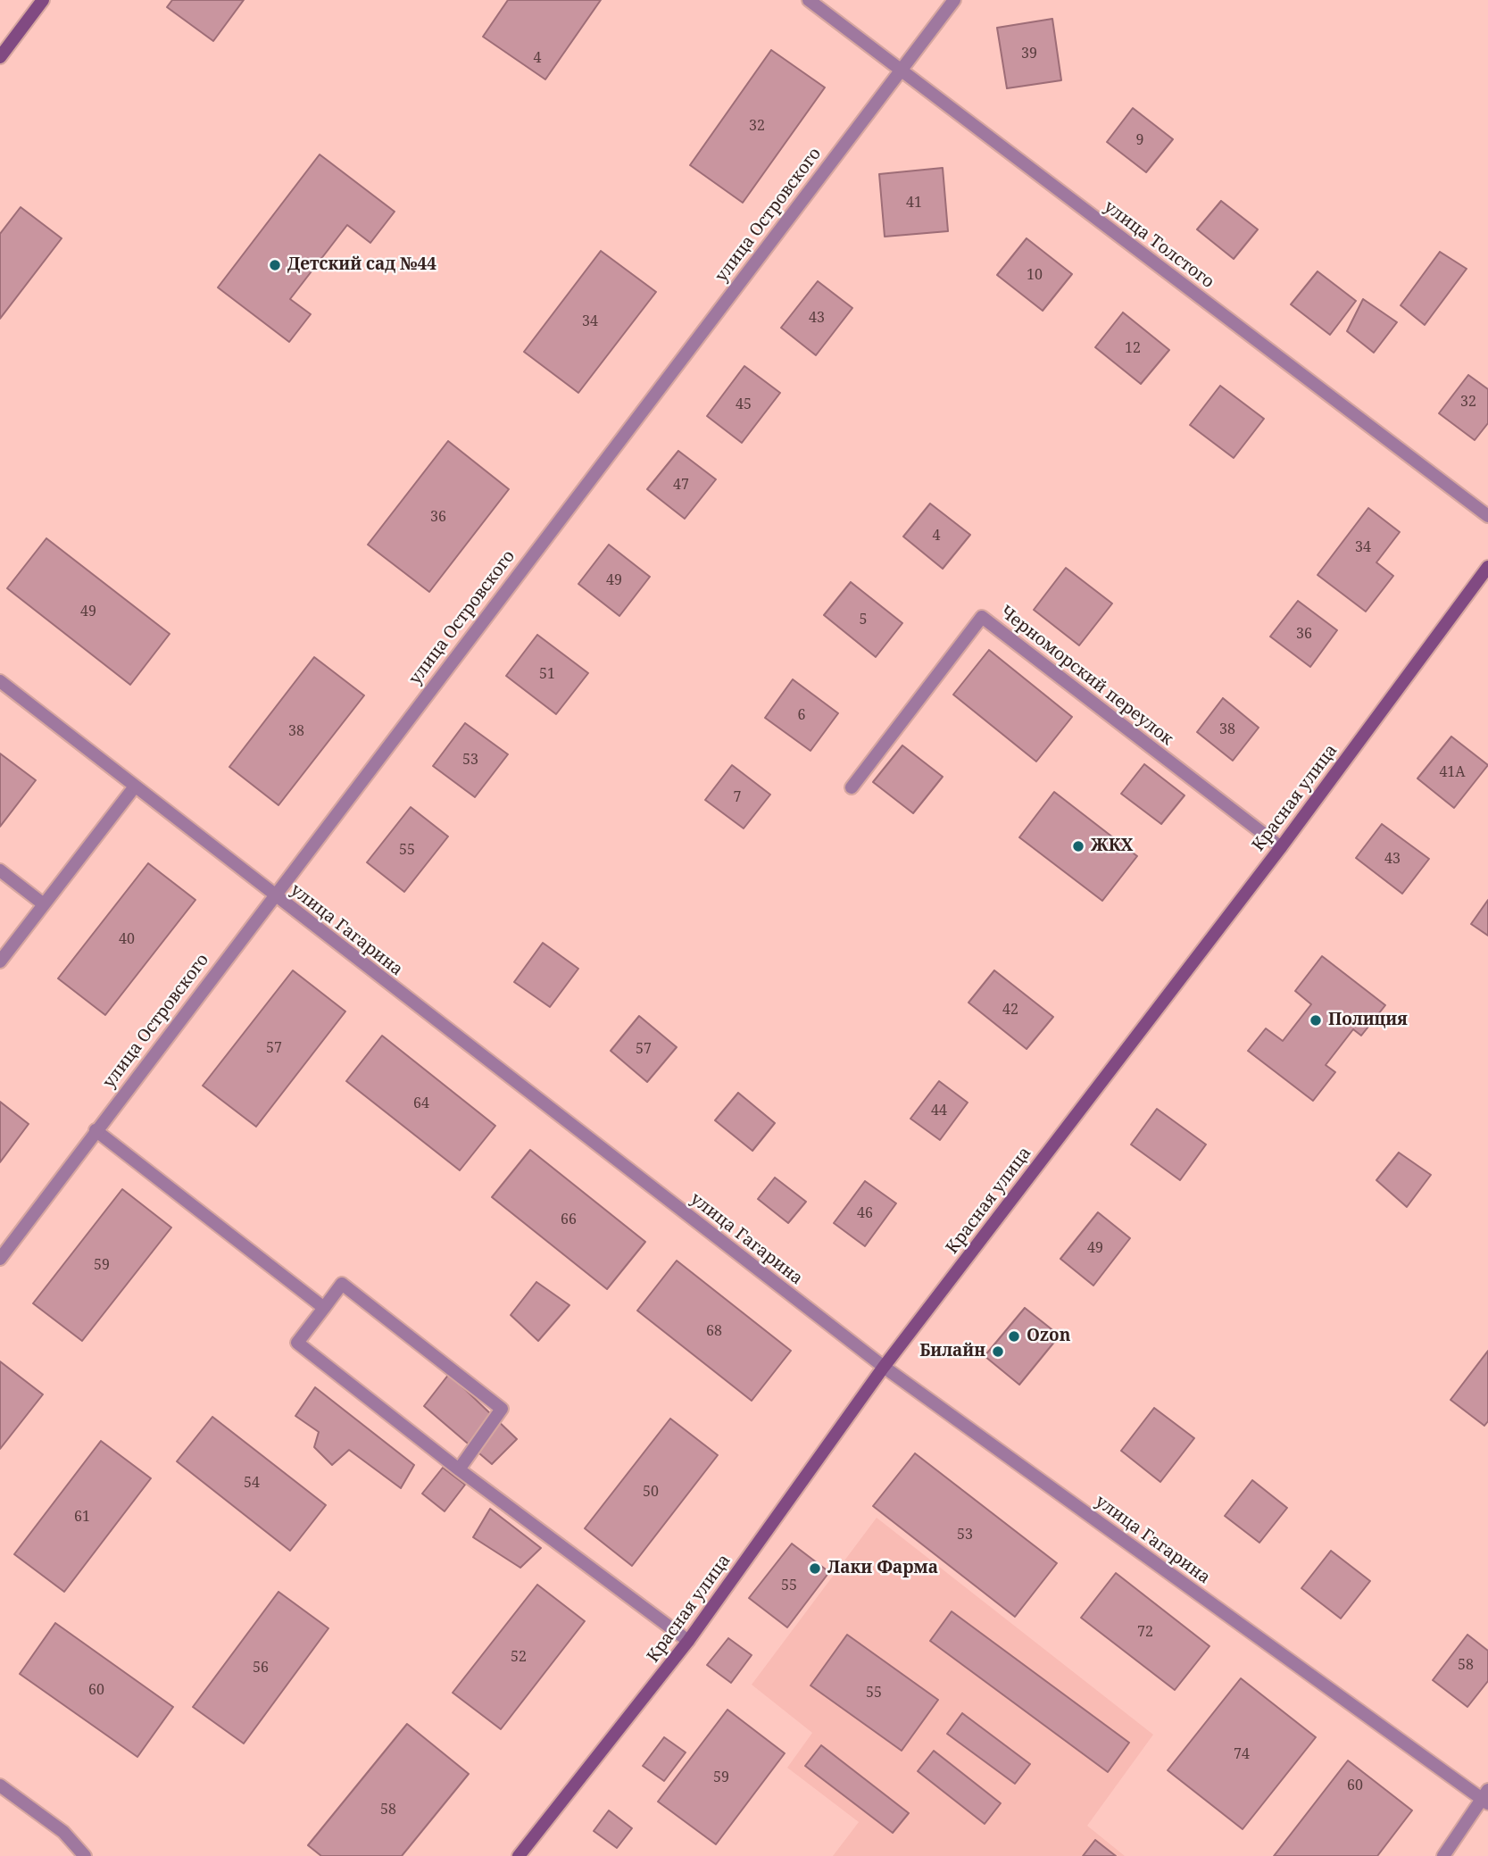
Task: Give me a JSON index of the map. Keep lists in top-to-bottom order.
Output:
{
  "streets": {
    "street": [
      "улица Островского",
      "улица Толстого",
      "Черноморский переулок",
      "Красная улица",
      "улица Гагарина"
    ]
  },
  "crossings": [
    ["улица Островского", "улица Толстого"],
    ["улица Островского", "улица Гагарина"],
    ["Черноморский переулок", "Красная улица"],
    ["Красная улица", "улица Гагарина"]
  ],
  "places": [
    "Детский сад №44",
    "ЖКХ",
    "Полиция",
    "Ozon",
    "Билайн",
    "Лаки Фарма"
  ],
  "house_numbers": [
    "39",
    "4",
    "32",
    "9",
    "41",
    "10",
    "43",
    "34",
    "12",
    "32",
    "45",
    "47",
    "36",
    "4",
    "34",
    "49",
    "49",
    "5",
    "36",
    "51",
    "6",
    "38",
    "38",
    "53",
    "41А",
    "7",
    "55",
    "43",
    "40",
    "42",
    "57",
    "57",
    "64",
    "44",
    "46",
    "66",
    "49",
    "59",
    "68",
    "54",
    "50",
    "61",
    "53",
    "55",
    "72",
    "52",
    "58",
    "56",
    "60",
    "55",
    "74",
    "59",
    "60",
    "58"
  ]
}
